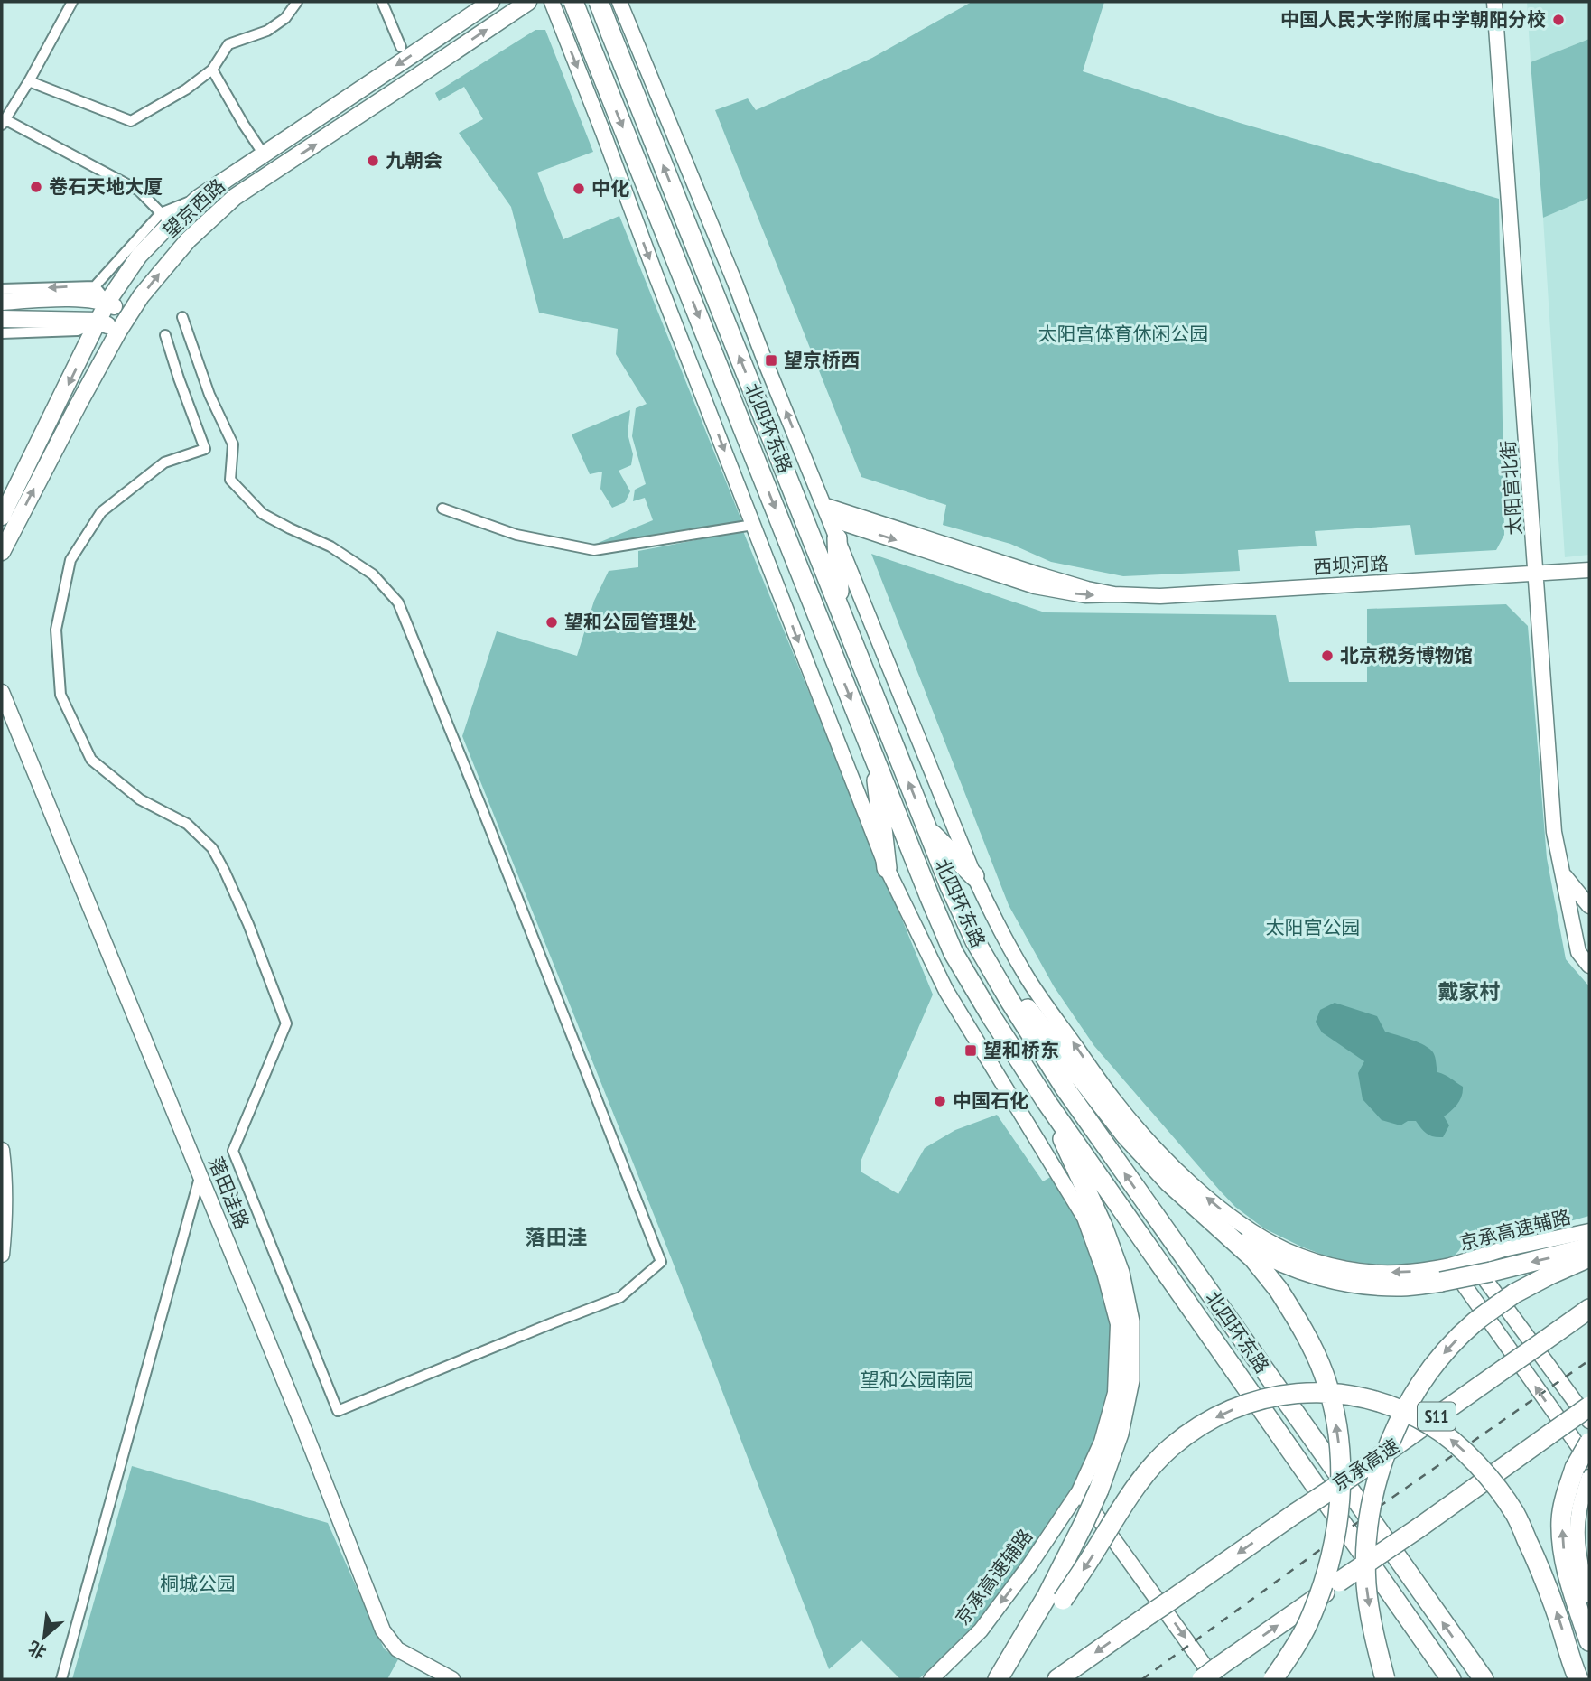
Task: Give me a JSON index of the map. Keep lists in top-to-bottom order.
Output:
{
  "streets": {
    "highway": ["北四环东路", "S11", "京承高速"],
    "main road": ["望京西路"],
    "street": [
      "太阳宫北街",
      "西坝河路",
      "落田洼路",
      "京承高速辅路"
    ]
  },
  "crossings": [
    ["北四环东路", "西坝河路"],
    ["北四环东路", "京承高速辅路"],
    ["太阳宫北街", "西坝河路"]
  ],
  "one_way": ["京承高速辅路"],
  "districts": ["戴家村", "落田洼"],
  "parks": [
    "太阳宫体育休闲公园",
    "太阳宫公园",
    "望和公园南园",
    "桐城公园"
  ],
  "places": {
    "other": [
      "中国人民大学附属中学朝阳分校",
      "九朝会",
      "卷石天地大厦",
      "中化",
      "望和公园管理处",
      "北京税务博物馆",
      "中国石化"
    ],
    "transit": ["望京桥西", "望和桥东"]
  },
  "north": "bottom left"
}
